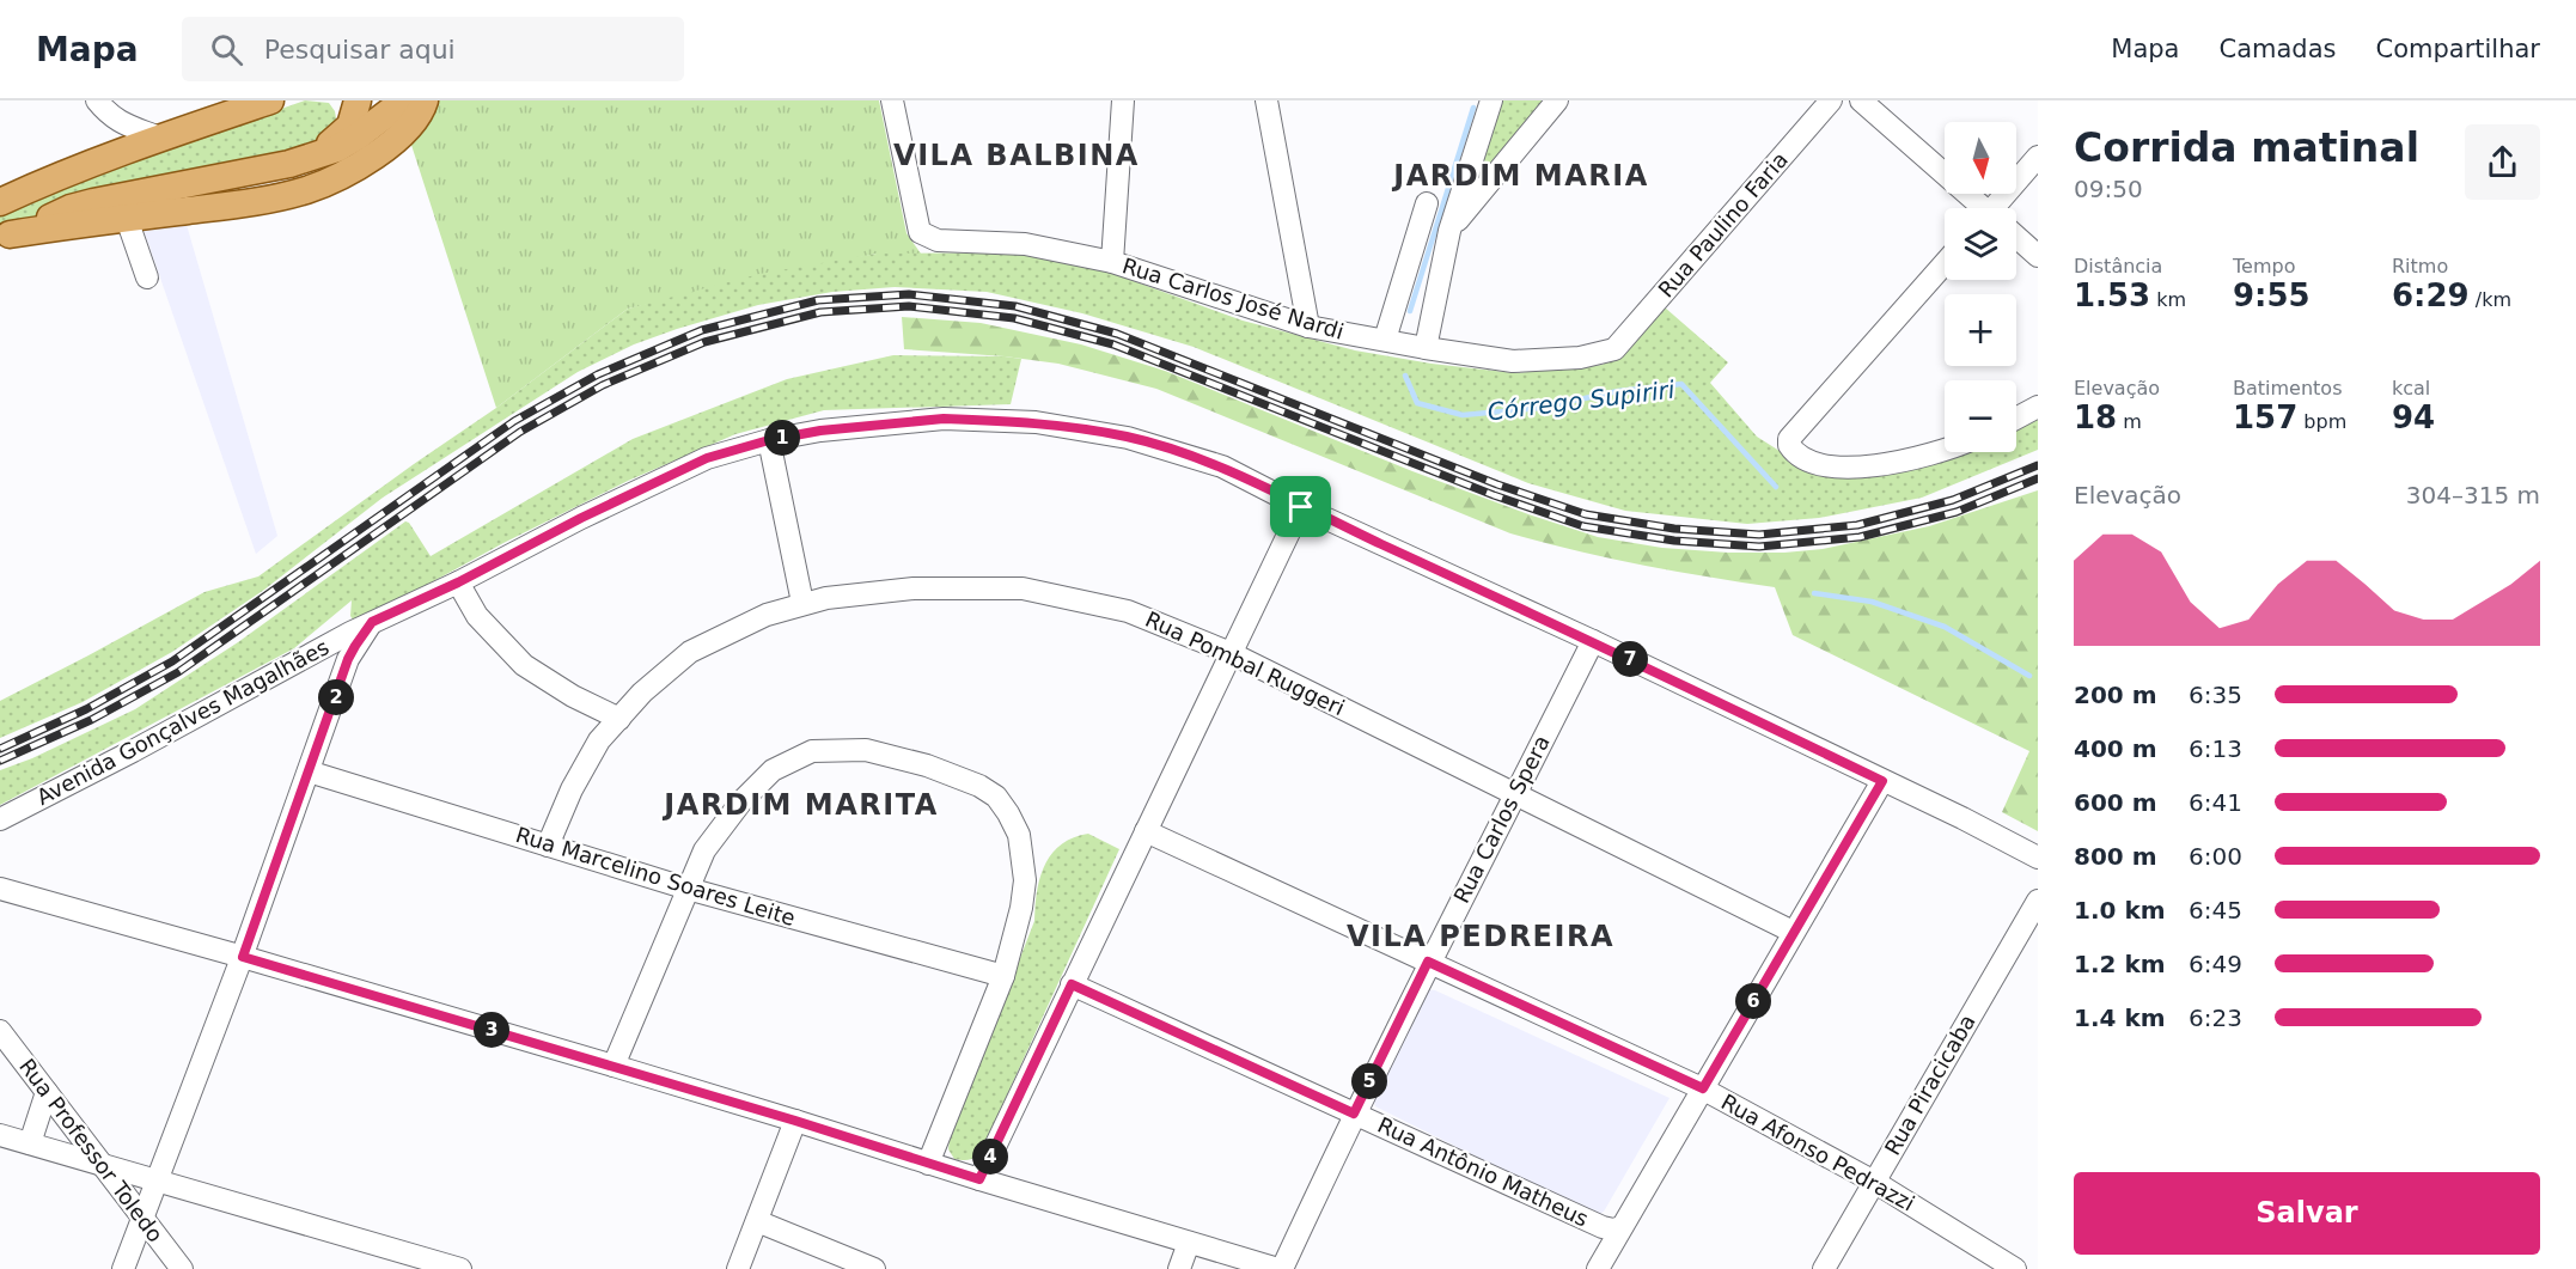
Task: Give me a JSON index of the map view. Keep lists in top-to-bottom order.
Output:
{
  "streets": {
    "street": [
      "Rua Paulino Faria",
      "Rua Carlos José Nardi",
      "Rua Pombal Ruggeri",
      "Avenida Gonçalves Magalhães",
      "Rua Carlos Spera",
      "Rua Marcelino Soares Leite",
      "Rua Piracicaba",
      "Rua Professor Toledo",
      "Rua Afonso Pedrazzi",
      "Rua Antônio Matheus"
    ]
  },
  "crossings": [
    ["Rua Paulino Faria", "Rua Carlos José Nardi"],
    ["Rua Pombal Ruggeri", "Rua Carlos Spera"],
    ["Rua Pombal Ruggeri", "Rua Marcelino Soares Leite"],
    ["Avenida Gonçalves Magalhães", "Rua Carlos Spera"],
    ["Rua Carlos Spera", "Rua Afonso Pedrazzi"],
    ["Rua Carlos Spera", "Rua Antônio Matheus"],
    ["Rua Piracicaba", "Rua Afonso Pedrazzi"]
  ],
  "districts": [
    "VILA BALBINA",
    "JARDIM MARIA",
    "JARDIM MARITA",
    "VILA PEDREIRA"
  ],
  "water": ["Córrego Supiriri"],
  "north": "bottom",
  "page": {
    "header": "Mapa",
    "search": "Pesquisar aqui",
    "nav": ["Mapa", "Camadas", "Compartilhar"],
    "heading": ["Corrida matinal", "09:50"],
    "map_buttons": ["+", "−"],
    "stats": [
      ["Distância", "1.53 km"],
      ["Tempo", "9:55"],
      ["Ritmo", "6:29 /km"],
      ["Elevação", "18 m"],
      ["Batimentos", "157 bpm"],
      ["kcal", "94"]
    ],
    "pins": [
      "1",
      "7",
      "2",
      "6",
      "3",
      "5",
      "4"
    ],
    "chart": ["Elevação", "304–315 m"],
    "list": [
      {
        "name": "200 m",
        "note": "6:35"
      },
      {
        "name": "400 m",
        "note": "6:13"
      },
      {
        "name": "600 m",
        "note": "6:41"
      },
      {
        "name": "800 m",
        "note": "6:00"
      },
      {
        "name": "1.0 km",
        "note": "6:45"
      },
      {
        "name": "1.2 km",
        "note": "6:49"
      },
      {
        "name": "1.4 km",
        "note": "6:23"
      }
    ],
    "buttons": "Salvar"
  }
}
